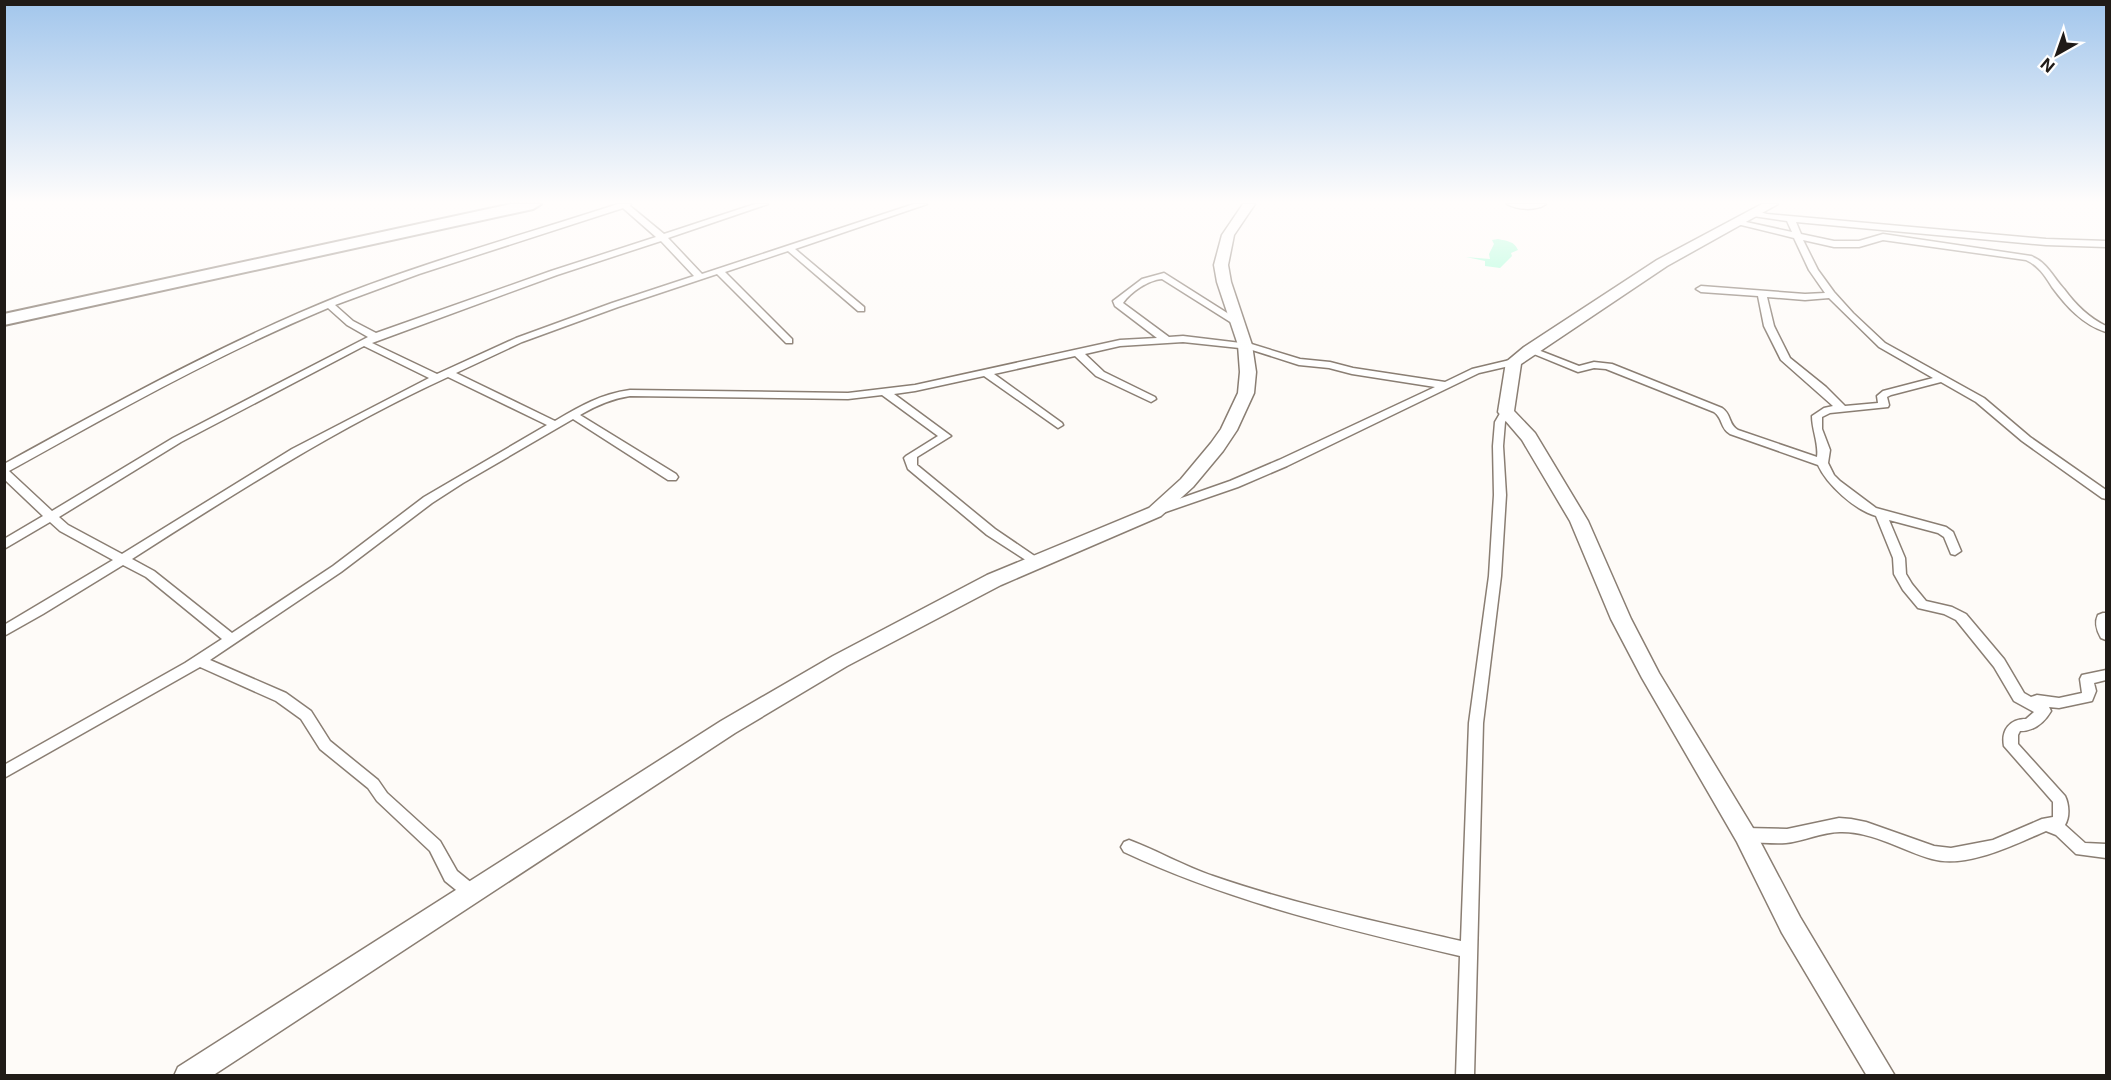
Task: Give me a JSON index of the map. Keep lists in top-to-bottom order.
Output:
{
  "north": "bottom left"
}
